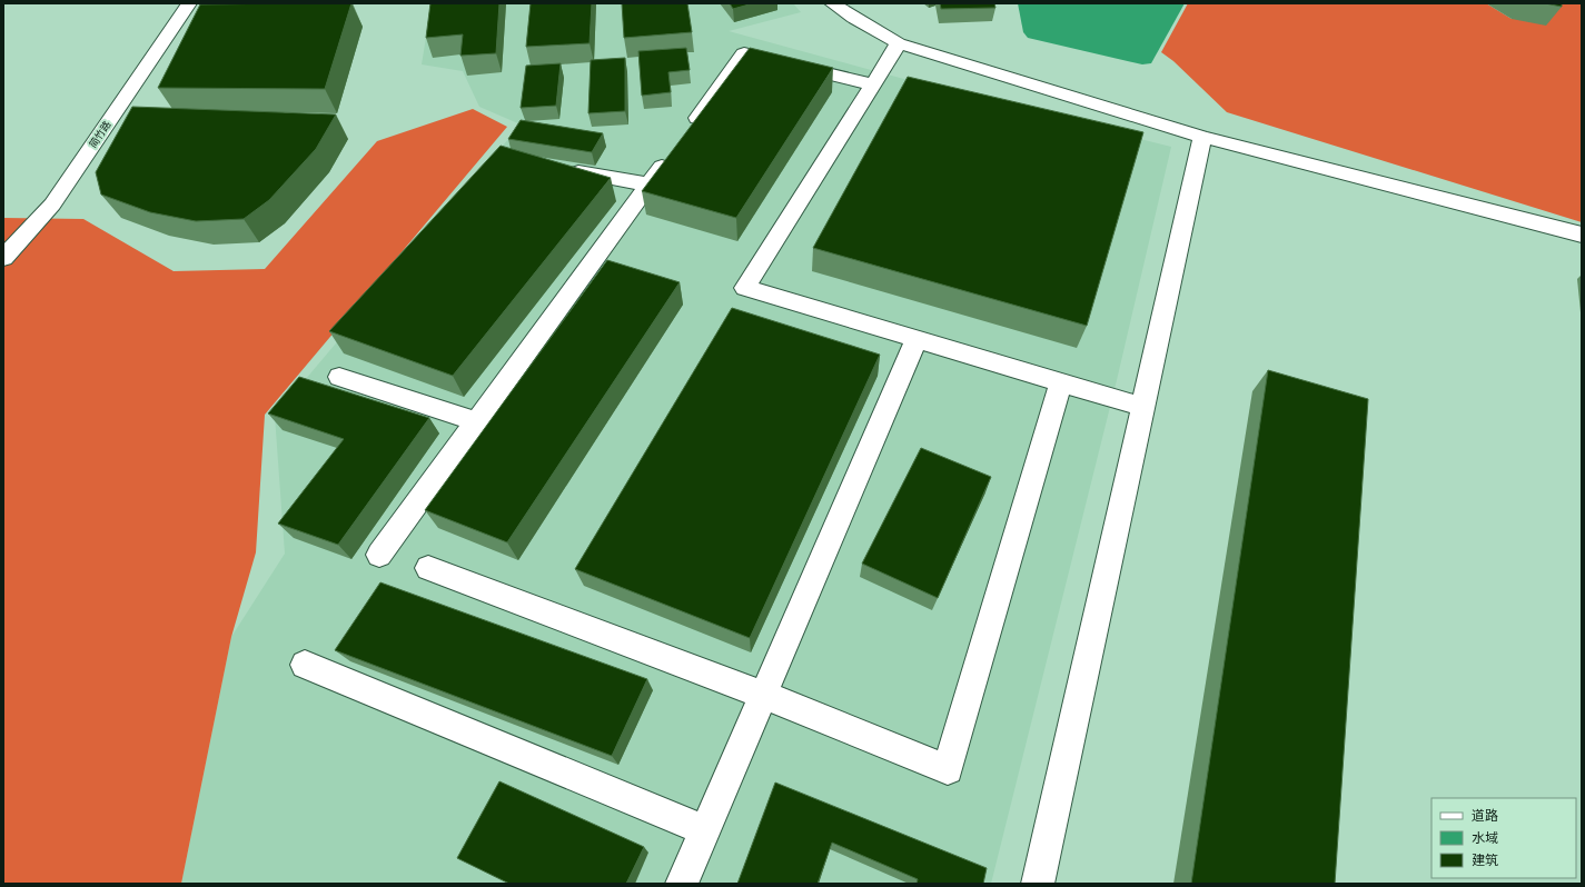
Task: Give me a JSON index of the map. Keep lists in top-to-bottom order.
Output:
{
  "streets": {
    "street": ["简竹路"]
  },
  "legend": ["道路", "水域", "建筑"]
}
